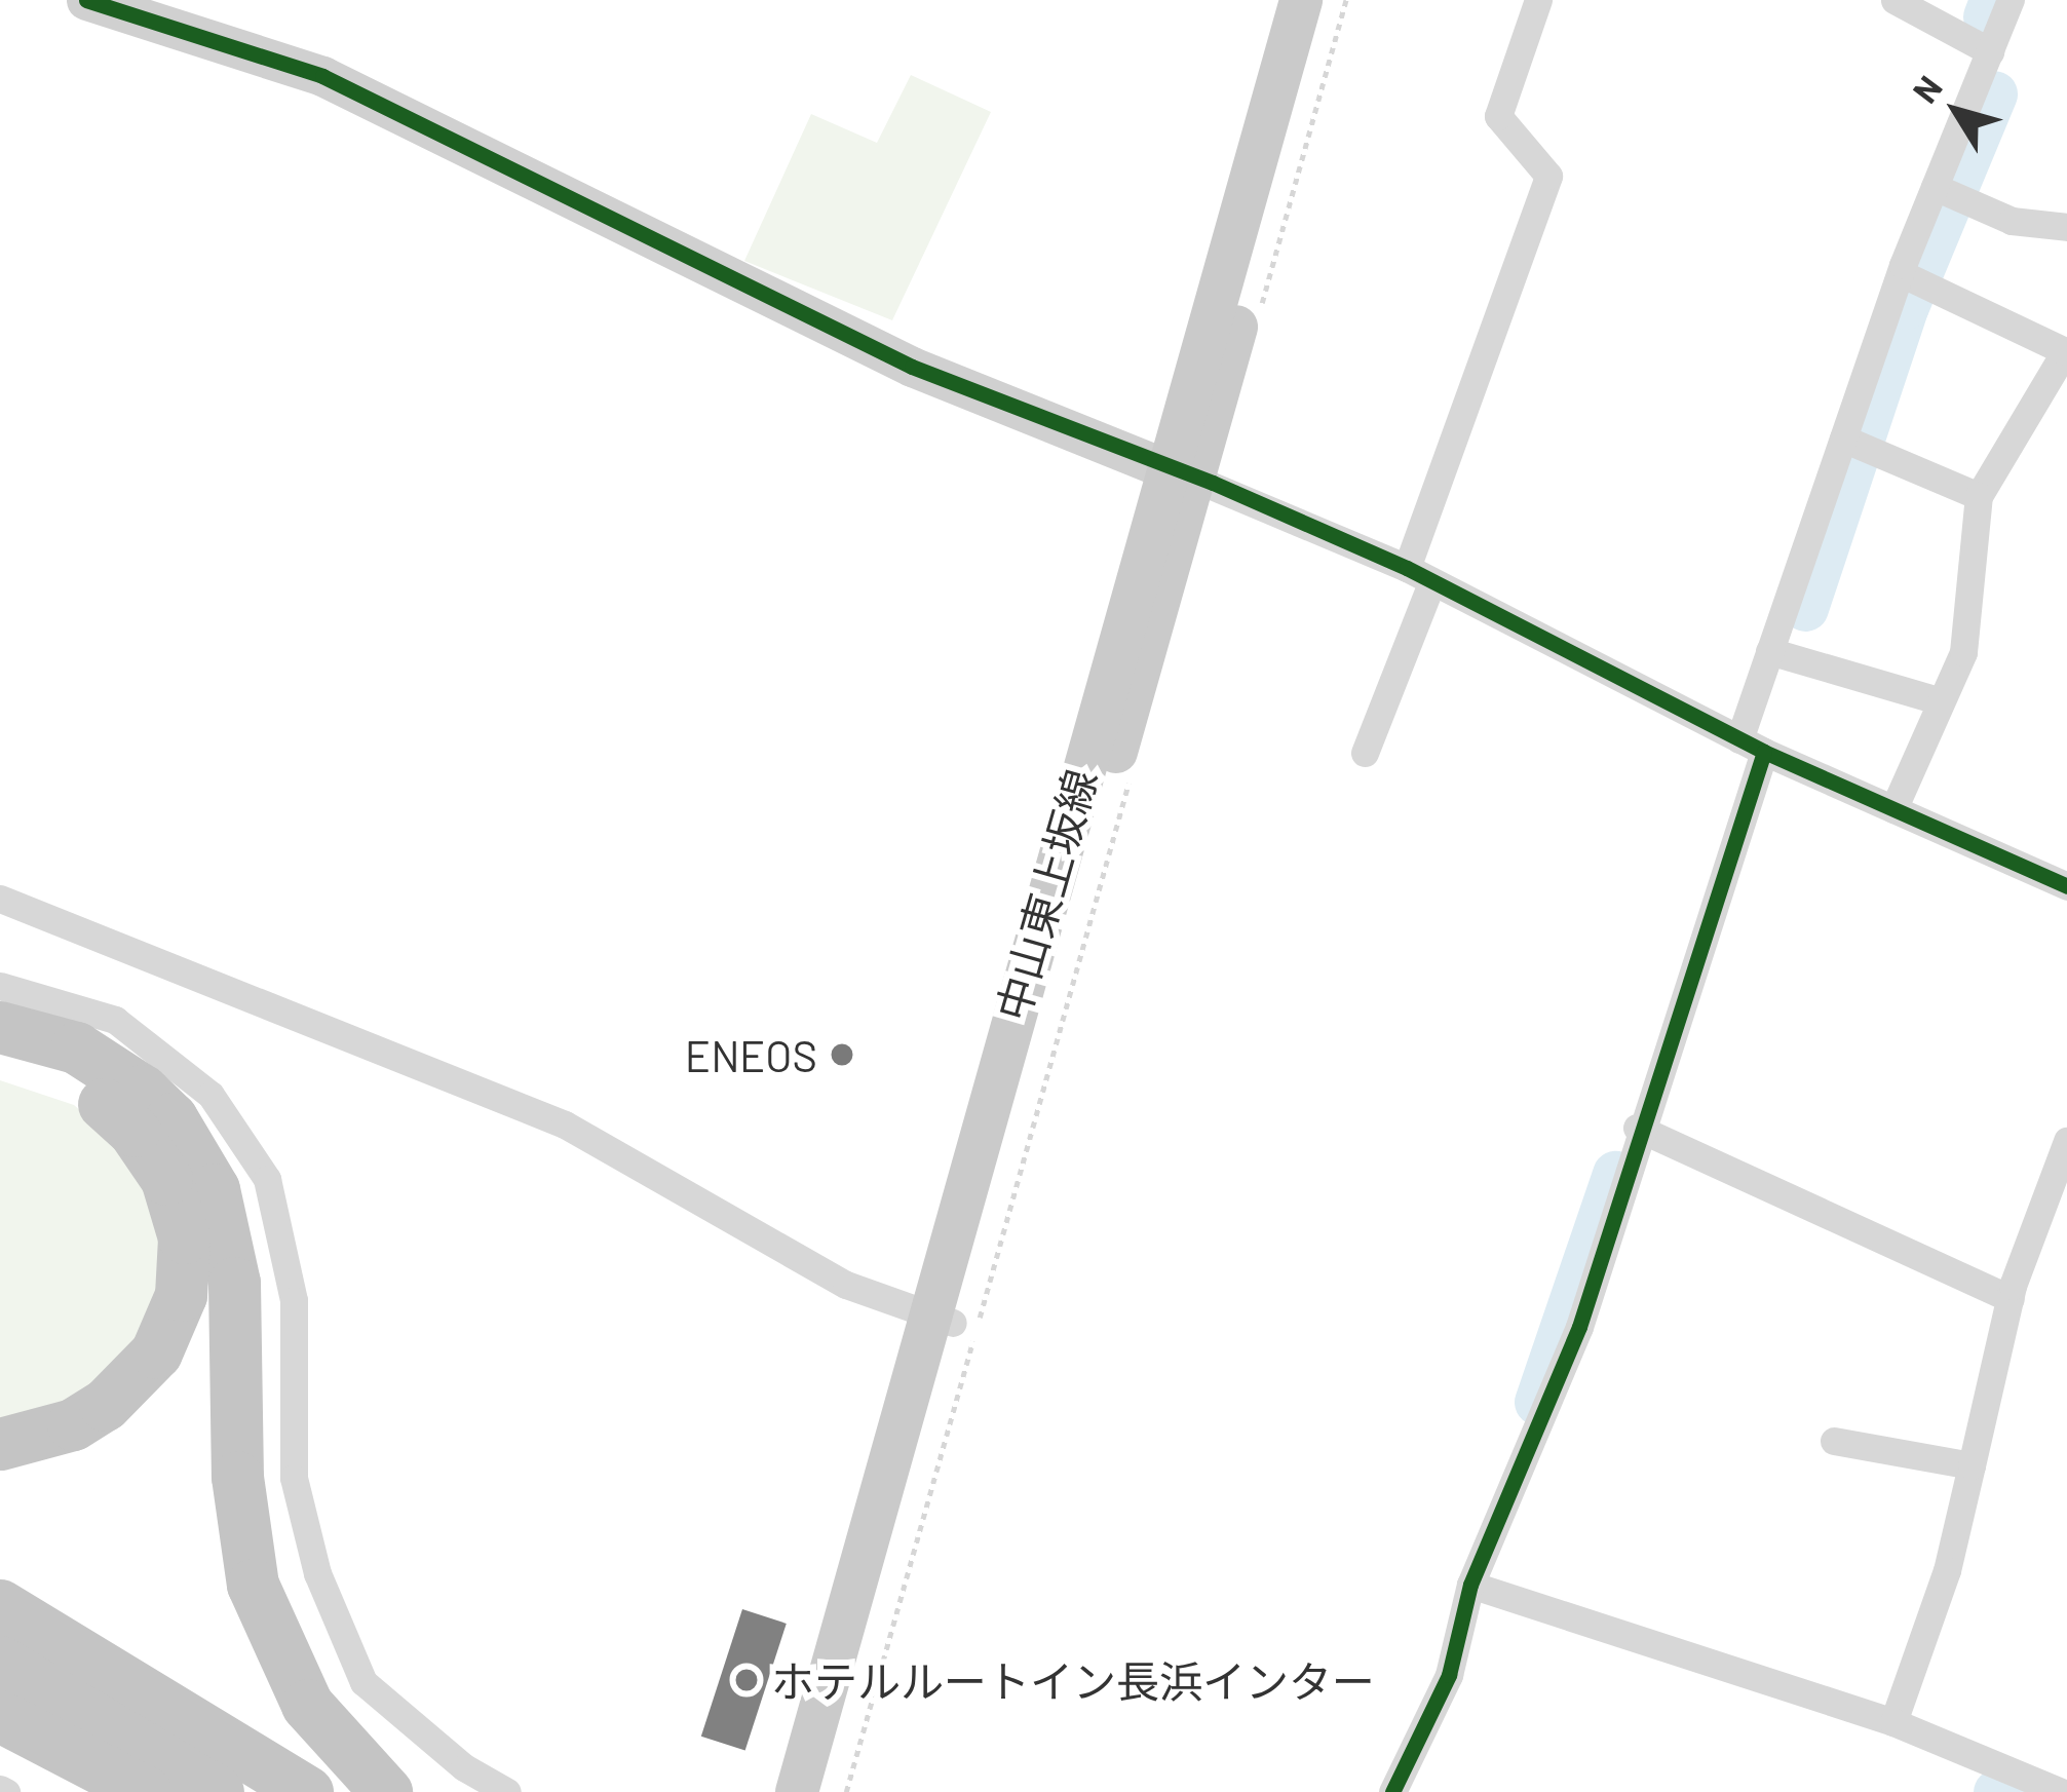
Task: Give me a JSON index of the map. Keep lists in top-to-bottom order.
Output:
{
  "streets": {
    "main road": ["中山東上坂線"]
  },
  "places": ["ENEOS", "ホテルルートイン長浜インター"],
  "north": "top left"
}
